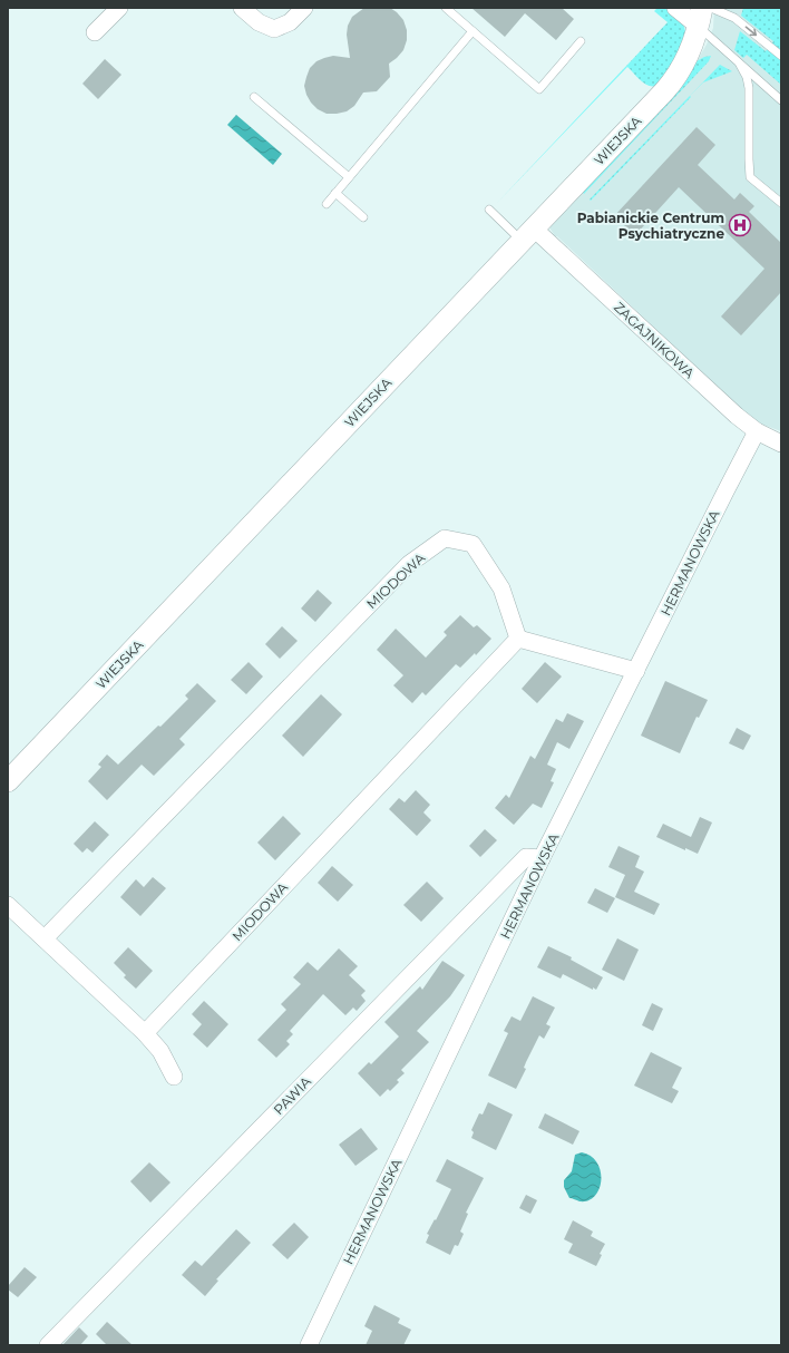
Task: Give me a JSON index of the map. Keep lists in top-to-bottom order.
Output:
{
  "streets": {
    "street": [
      "WIEJSKA",
      "ZAGAJNIKOWA",
      "HERMANOWSKA",
      "MIODOWA",
      "PAWIA"
    ]
  },
  "crossings": [
    ["WIEJSKA", "ZAGAJNIKOWA"],
    ["ZAGAJNIKOWA", "HERMANOWSKA"],
    ["HERMANOWSKA", "PAWIA"]
  ],
  "places": {
    "hospital": ["Pabianickie Centrum Psychiatryczne"]
  }
}
